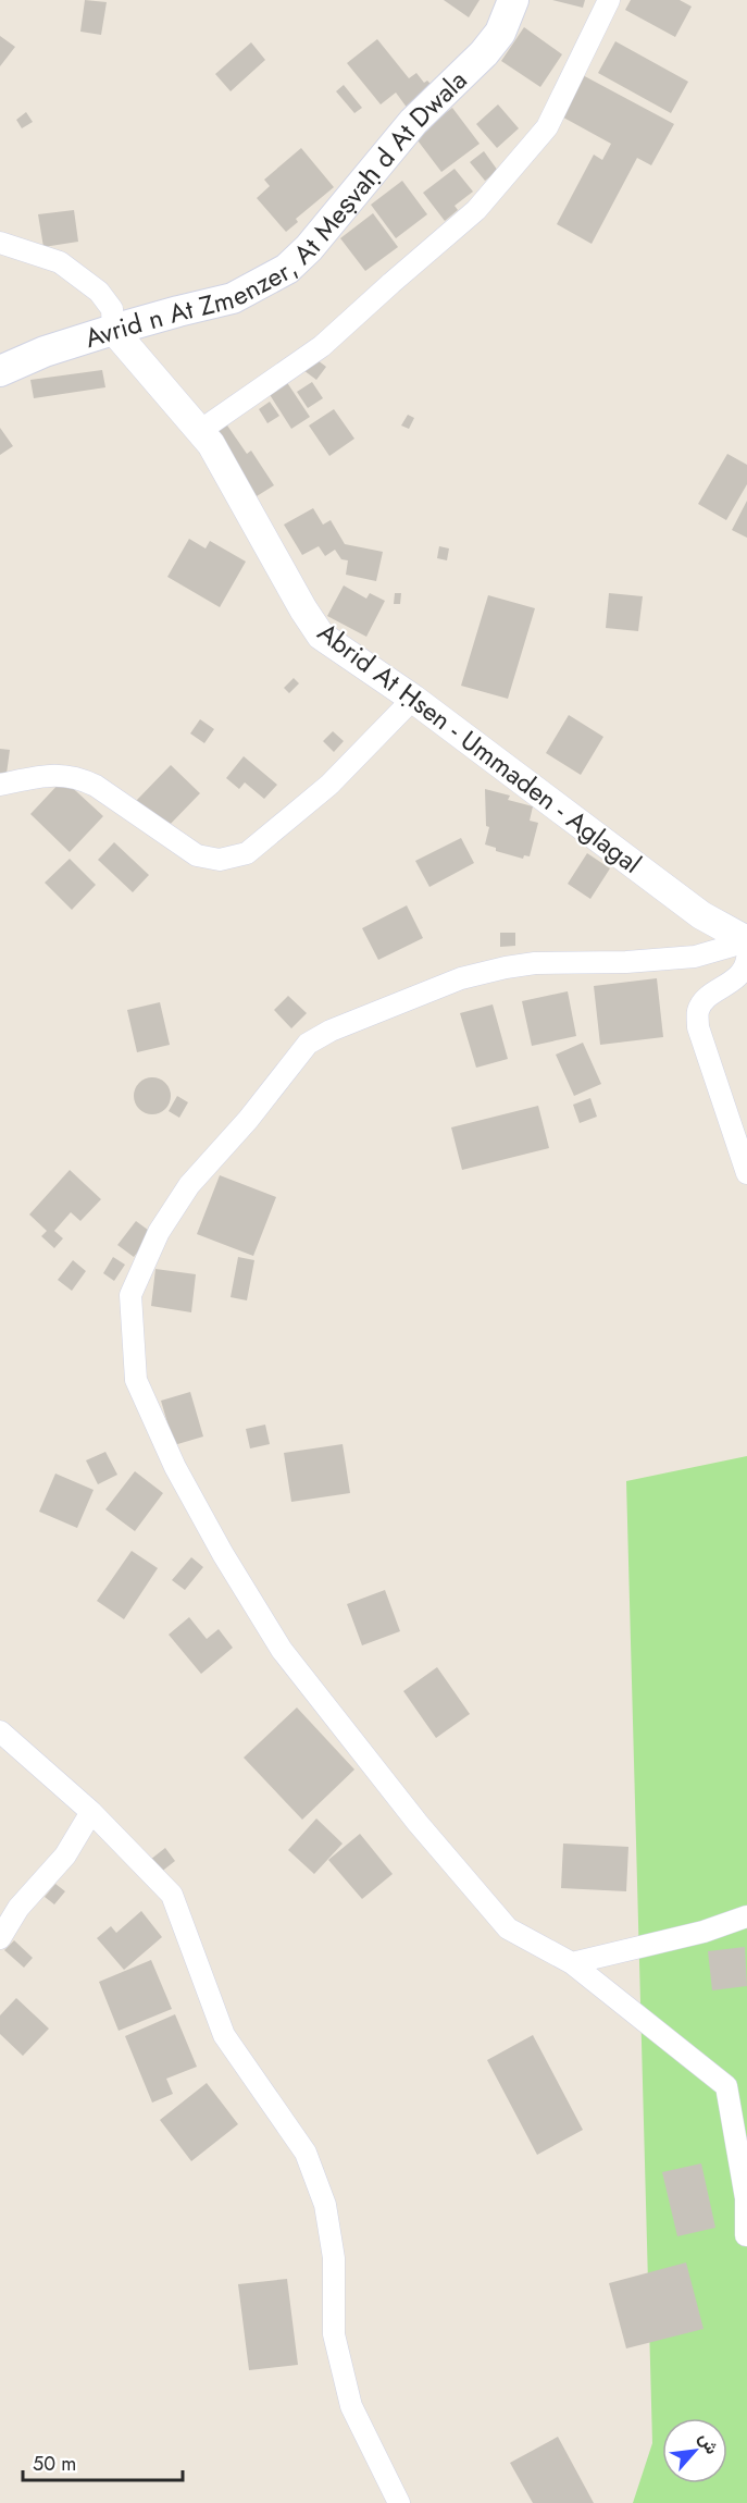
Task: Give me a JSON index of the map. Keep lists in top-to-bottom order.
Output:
{
  "streets": {
    "main road": ["Avrid n At Zmenzer, At Meṣvaḥ d At Dwala"],
    "street": ["Abrid At Ḥsen - Ummaden - Aglagal"]
  },
  "crossings": [
    ["Avrid n At Zmenzer, At Meṣvaḥ d At Dwala", "Abrid At Ḥsen - Ummaden - Aglagal"]
  ],
  "scale_bar": "50 m",
  "north": "top right"
}
